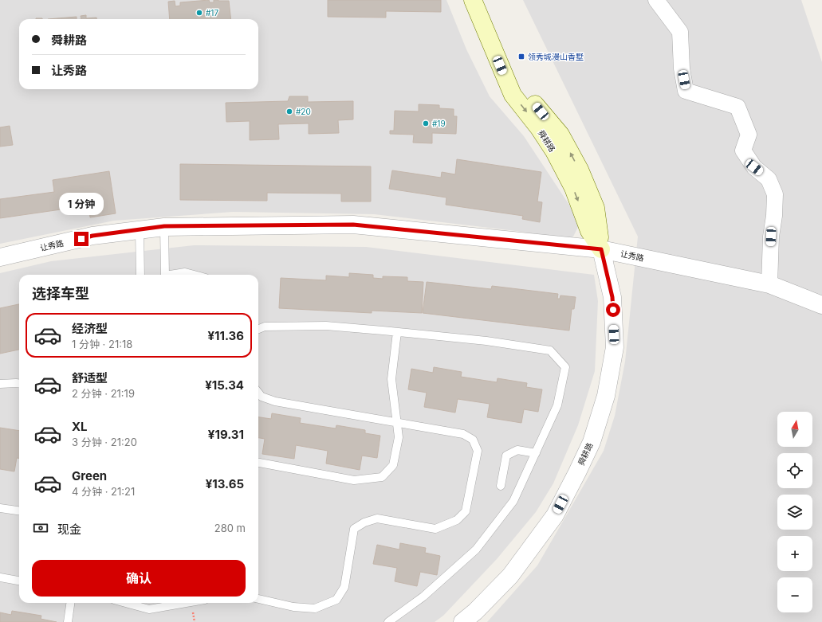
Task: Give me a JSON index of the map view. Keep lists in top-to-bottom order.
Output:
{
  "streets": {
    "main road": ["舜耕路"],
    "street": ["让秀路"]
  },
  "crossings": [
    ["舜耕路", "让秀路"]
  ],
  "places": {
    "other": ["#17", "#20", "#19"],
    "transit": ["领秀城漫山香墅"]
  },
  "north": "top",
  "page": {
    "banner": ["舜耕路", "让秀路"],
    "bubble": "1 分钟",
    "heading": "选择车型",
    "list": [
      {
        "name": "经济型",
        "note": "1 分钟 · 21:18",
        "value": "¥11.36"
      },
      {
        "name": "舒适型",
        "note": "2 分钟 · 21:19",
        "value": "¥15.34"
      },
      {
        "name": "XL",
        "note": "3 分钟 · 21:20",
        "value": "¥19.31"
      },
      {
        "name": "Green",
        "note": "4 分钟 · 21:21",
        "value": "¥13.65"
      }
    ],
    "map_buttons": ["+", "−"],
    "pay": ["现金", "280 m"],
    "buttons": "确认"
  }
}
